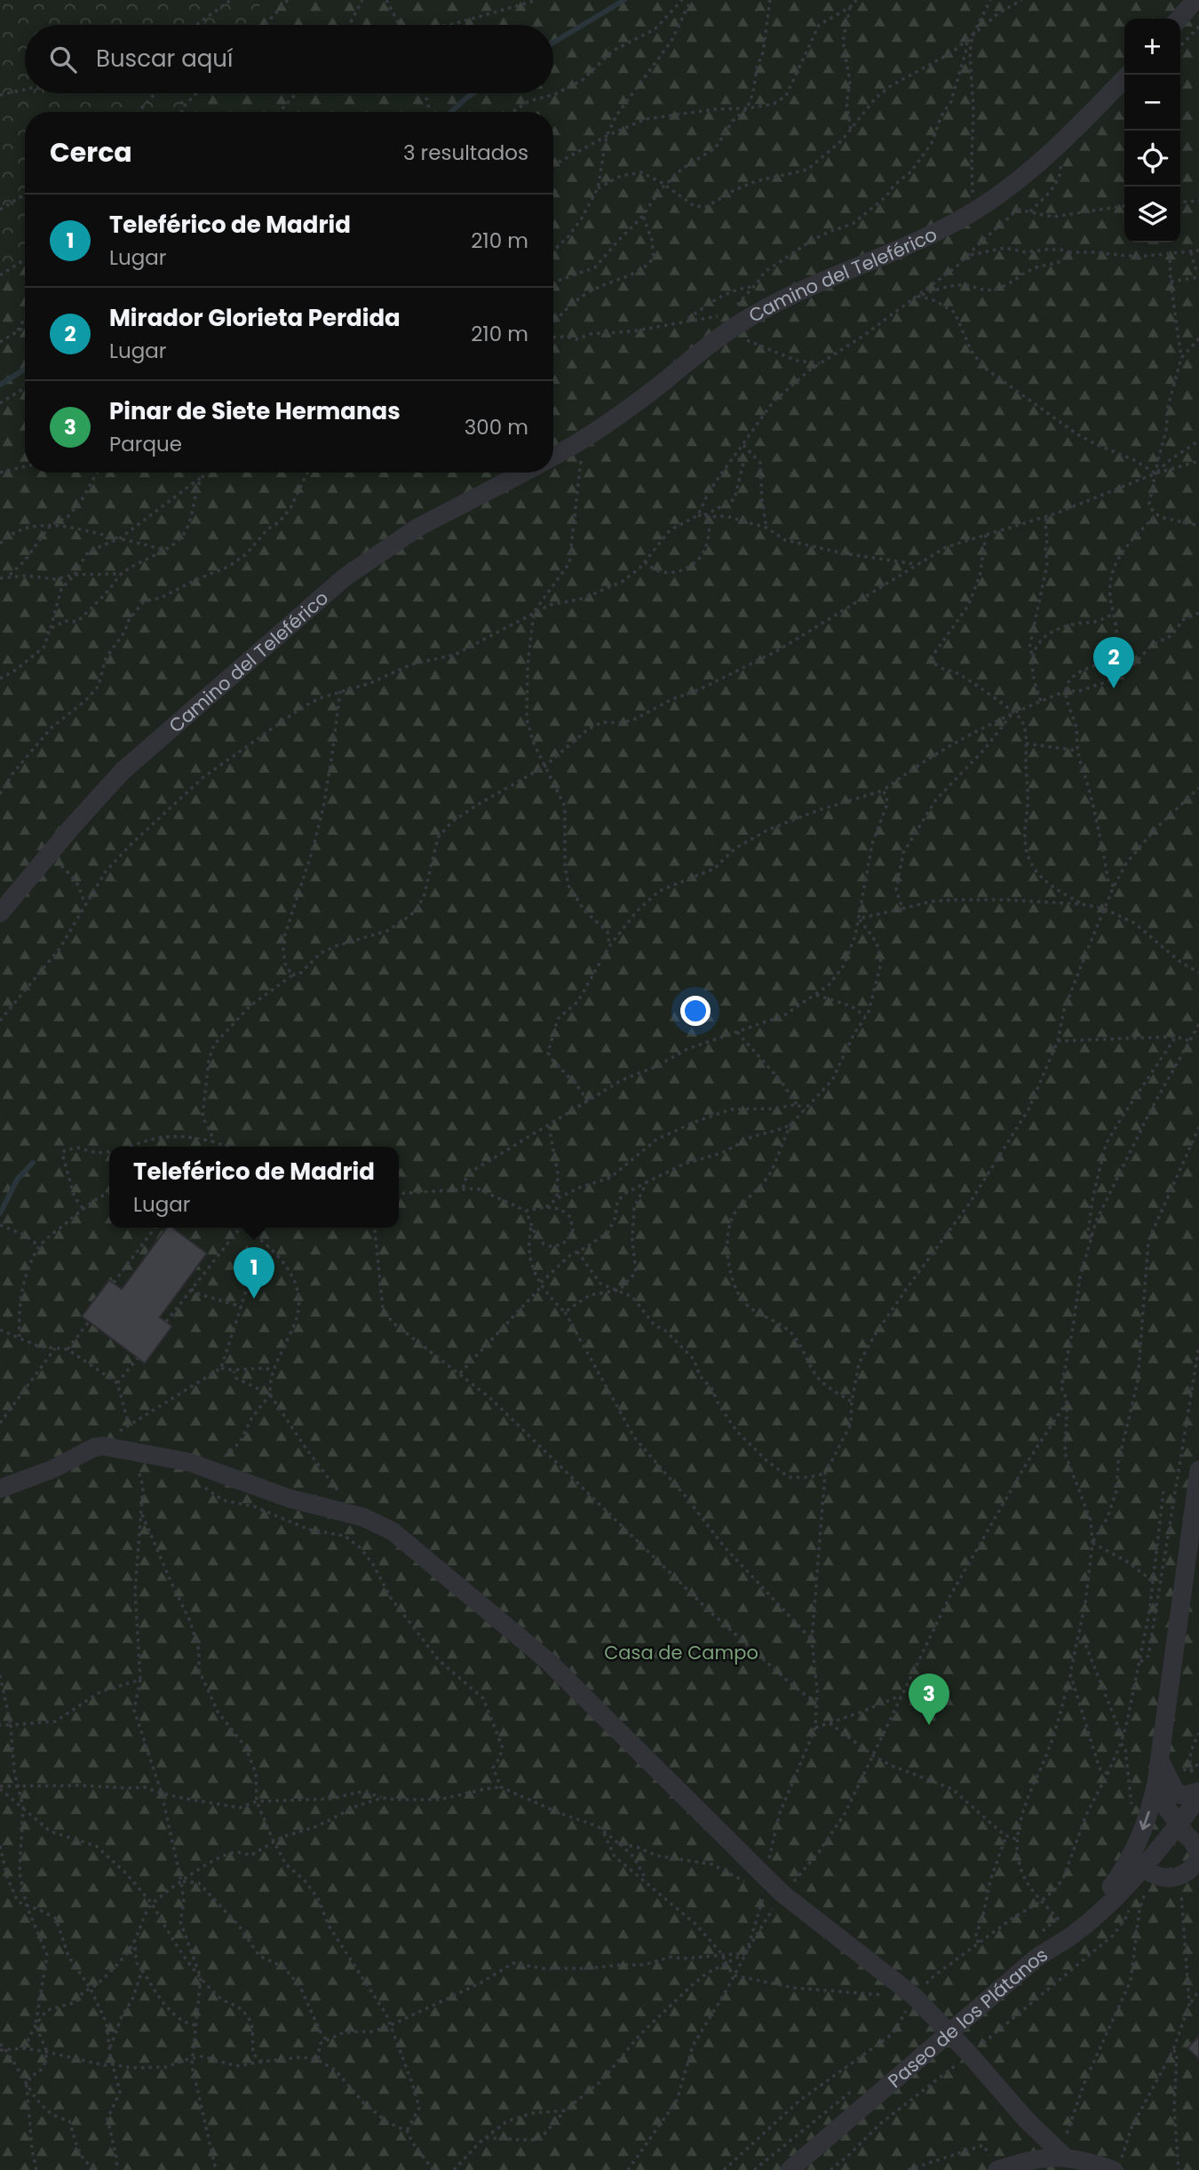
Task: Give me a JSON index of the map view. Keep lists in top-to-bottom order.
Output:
{
  "streets": {
    "street": ["Camino del Teleférico", "Paseo de los Plátanos"]
  },
  "parks": ["Casa de Campo"],
  "page": {
    "map_buttons": ["+", "−"],
    "search": "Buscar aquí",
    "heading": ["Cerca", "3 resultados"],
    "list": [
      {
        "mark": "1",
        "name": "Teleférico de Madrid",
        "note": "Lugar",
        "value": "210 m"
      },
      {
        "mark": "2",
        "name": "Mirador Glorieta Perdida",
        "note": "Lugar",
        "value": "210 m"
      },
      {
        "mark": "3",
        "name": "Pinar de Siete Hermanas",
        "note": "Parque",
        "value": "300 m"
      }
    ],
    "pins": ["2", "1", "3"],
    "popup": ["Teleférico de Madrid", "Lugar"]
  }
}
